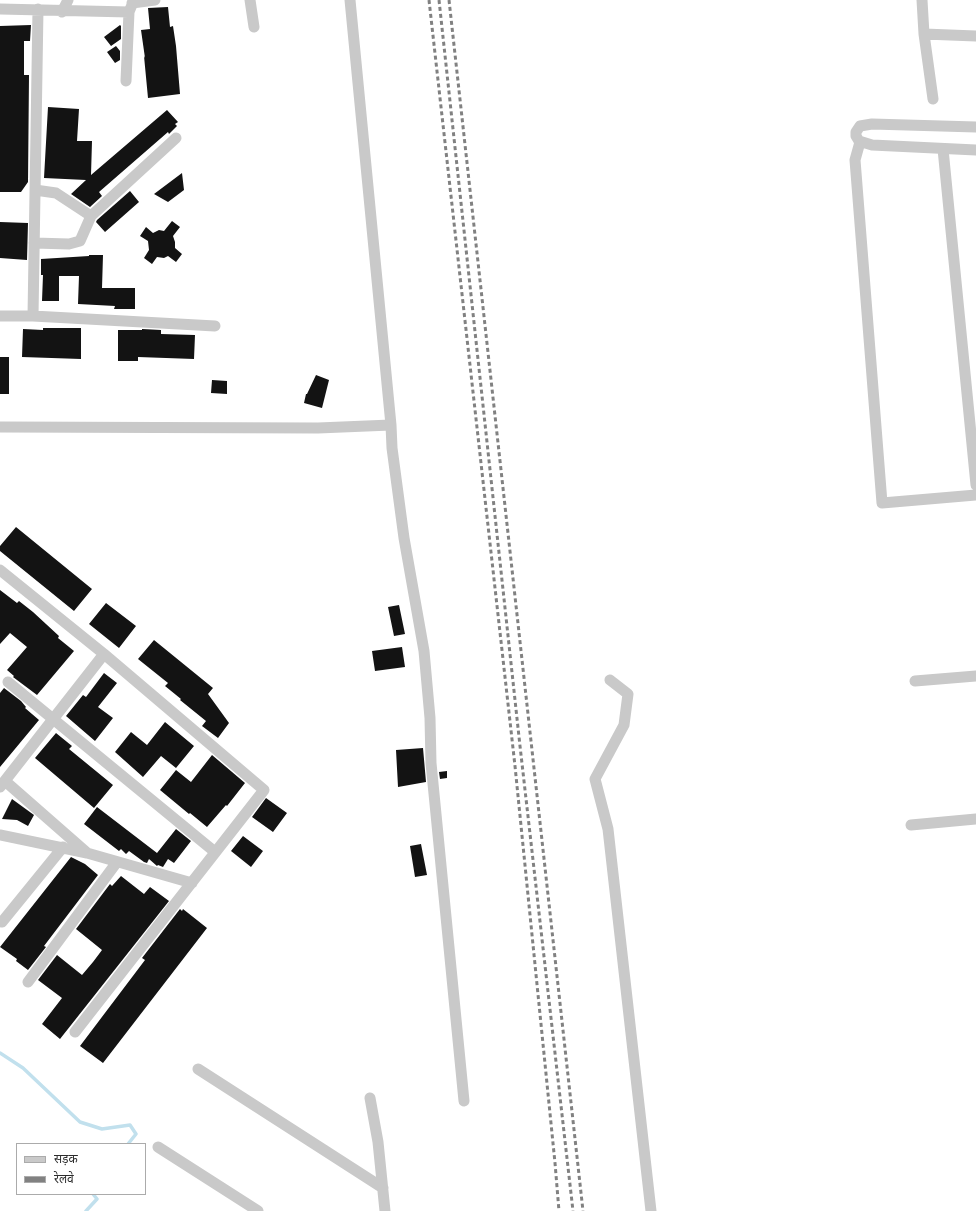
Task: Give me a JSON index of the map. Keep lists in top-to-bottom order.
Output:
{
  "legend": ["सड़क", "रेलवे"]
}
